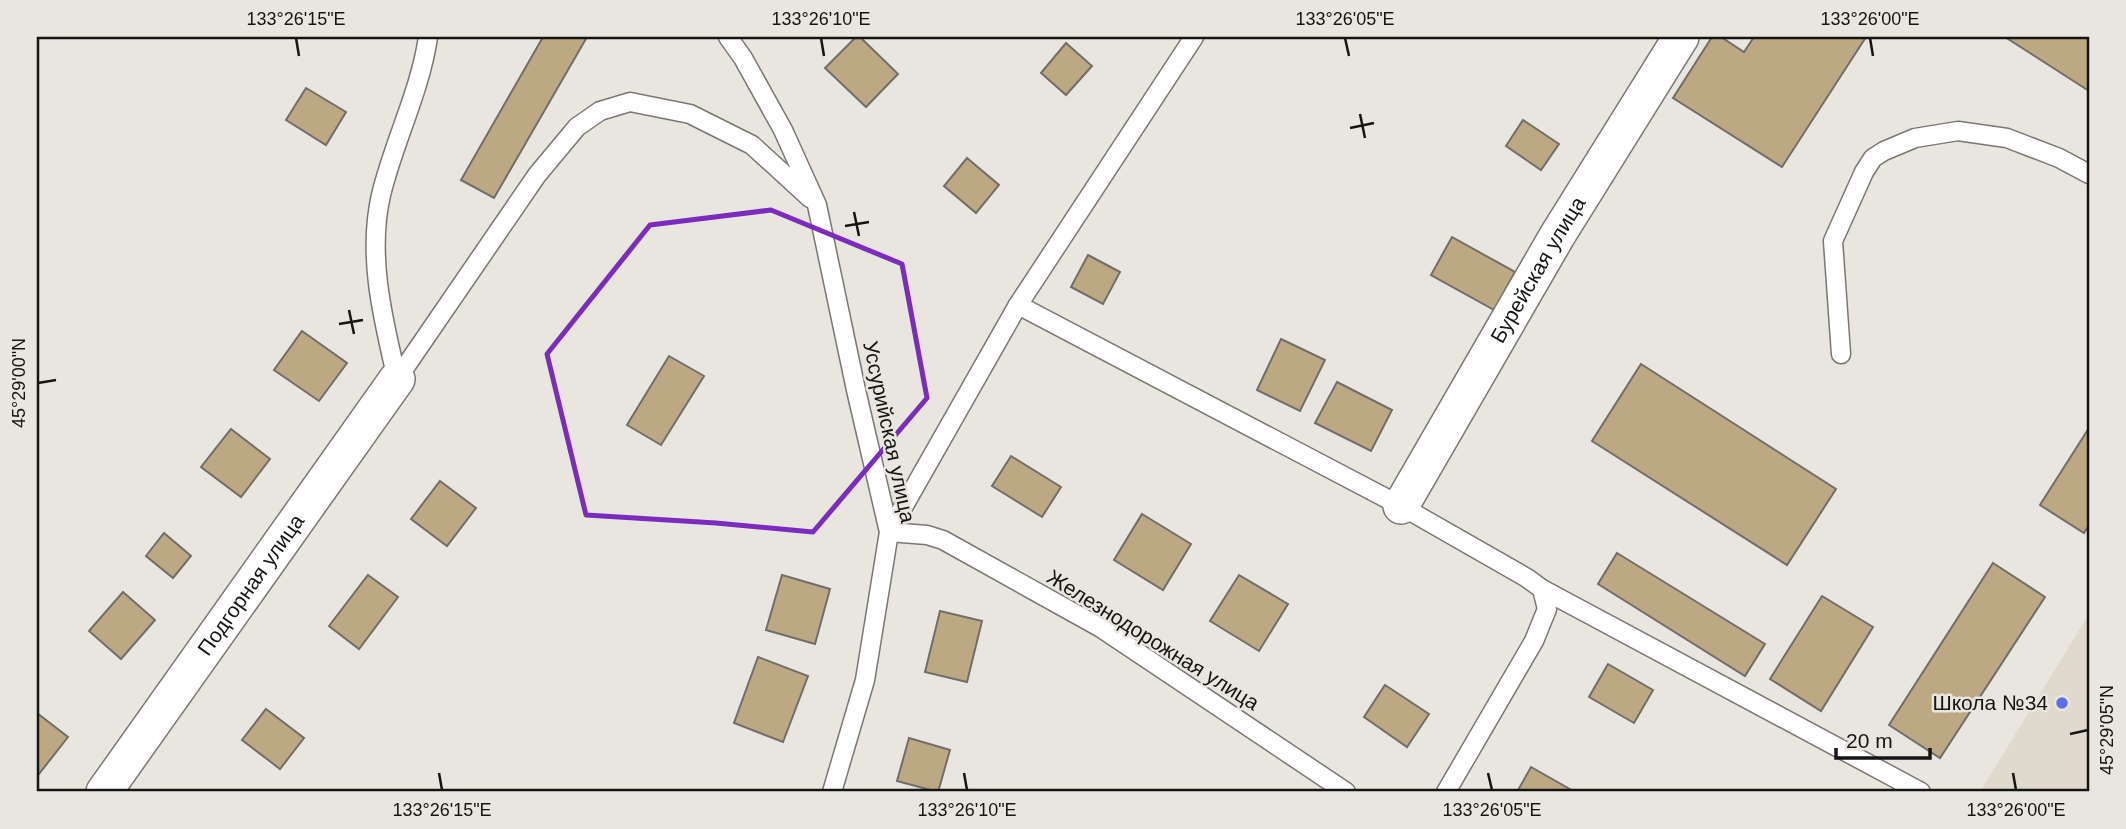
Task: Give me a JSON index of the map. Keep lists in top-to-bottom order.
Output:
{
  "streets": {
    "street": ["Бурейская улица", "Подгорная улица"],
    "lane": ["Уссурийская улица", "Железнодорожная улица"]
  },
  "crossings": [
    ["Уссурийская улица", "Железнодорожная улица"]
  ],
  "places": ["Школа №34"],
  "scale_bar": "20 m",
  "coordinates": [
    "133°26'15\"E",
    "133°26'10\"E",
    "133°26'05\"E",
    "133°26'00\"E",
    "45°29'00\"N",
    "45°29'05\"N"
  ]
}
